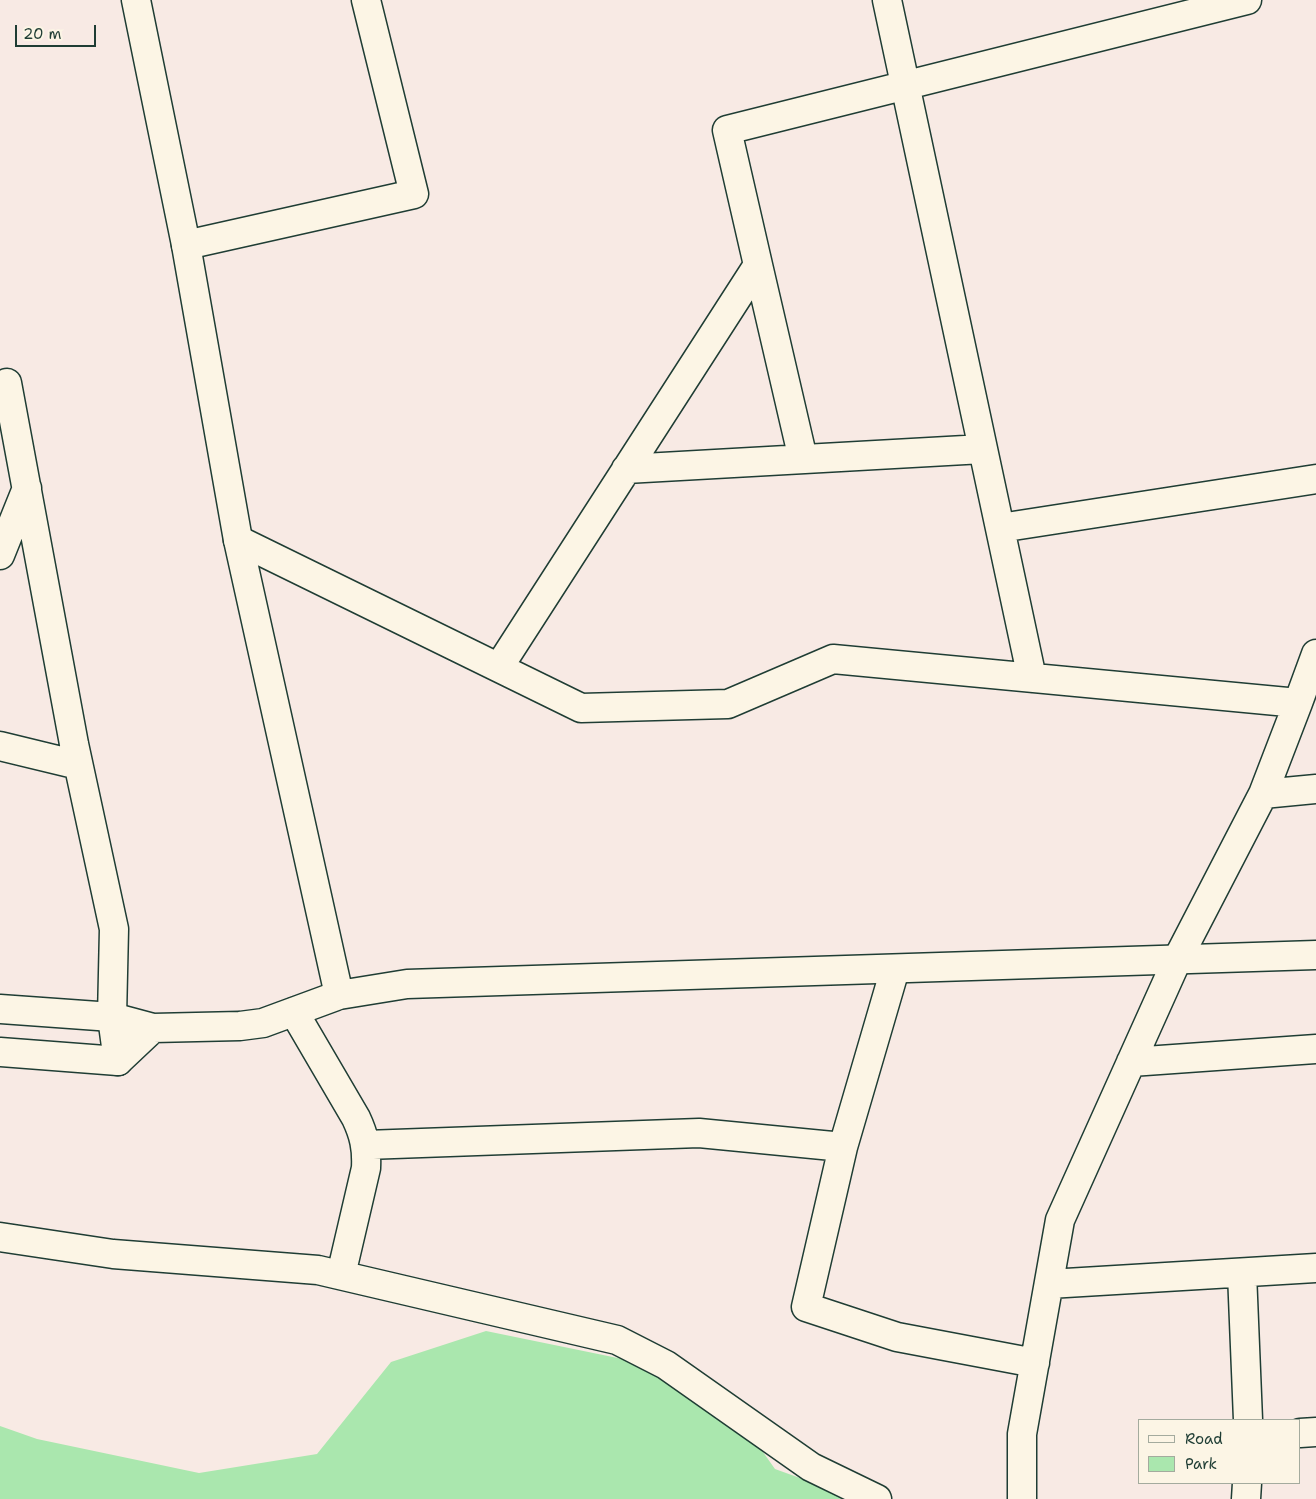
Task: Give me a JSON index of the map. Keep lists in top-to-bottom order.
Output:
{
  "legend": ["Road", "Park"],
  "scale_bar": "20 m"
}
